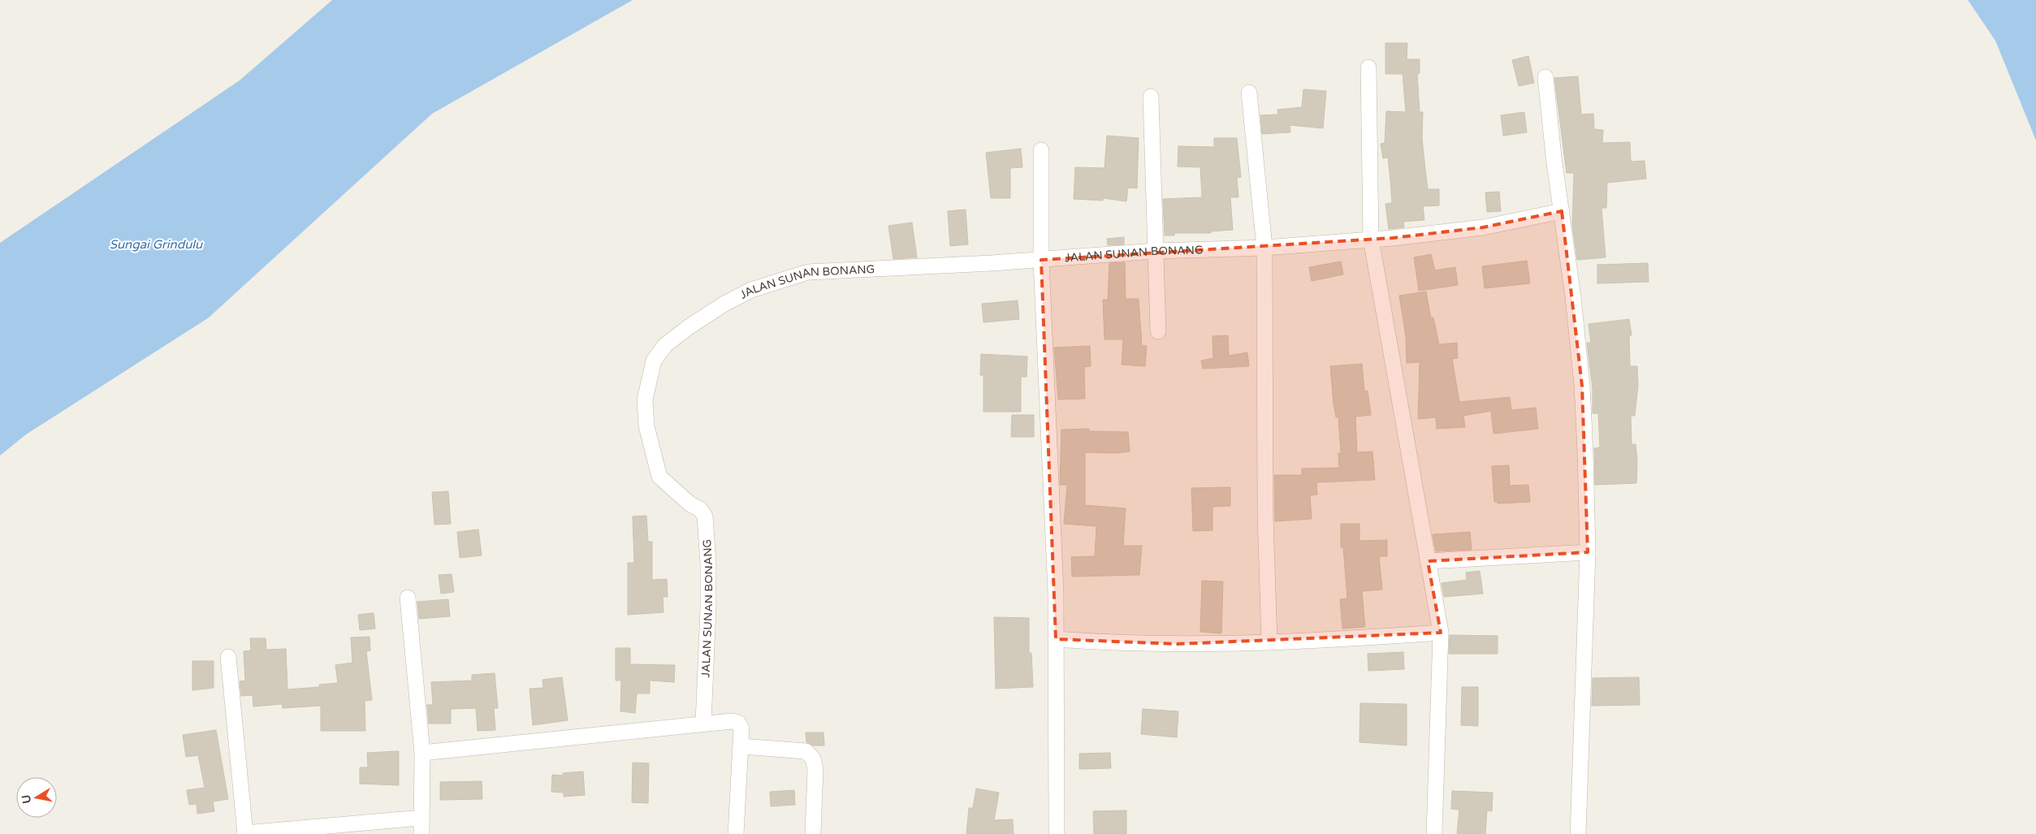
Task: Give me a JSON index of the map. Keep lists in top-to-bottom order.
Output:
{
  "streets": {
    "street": ["JALAN SUNAN BONANG"]
  },
  "water": ["Sungai Grindulu"],
  "north": "left"
}
